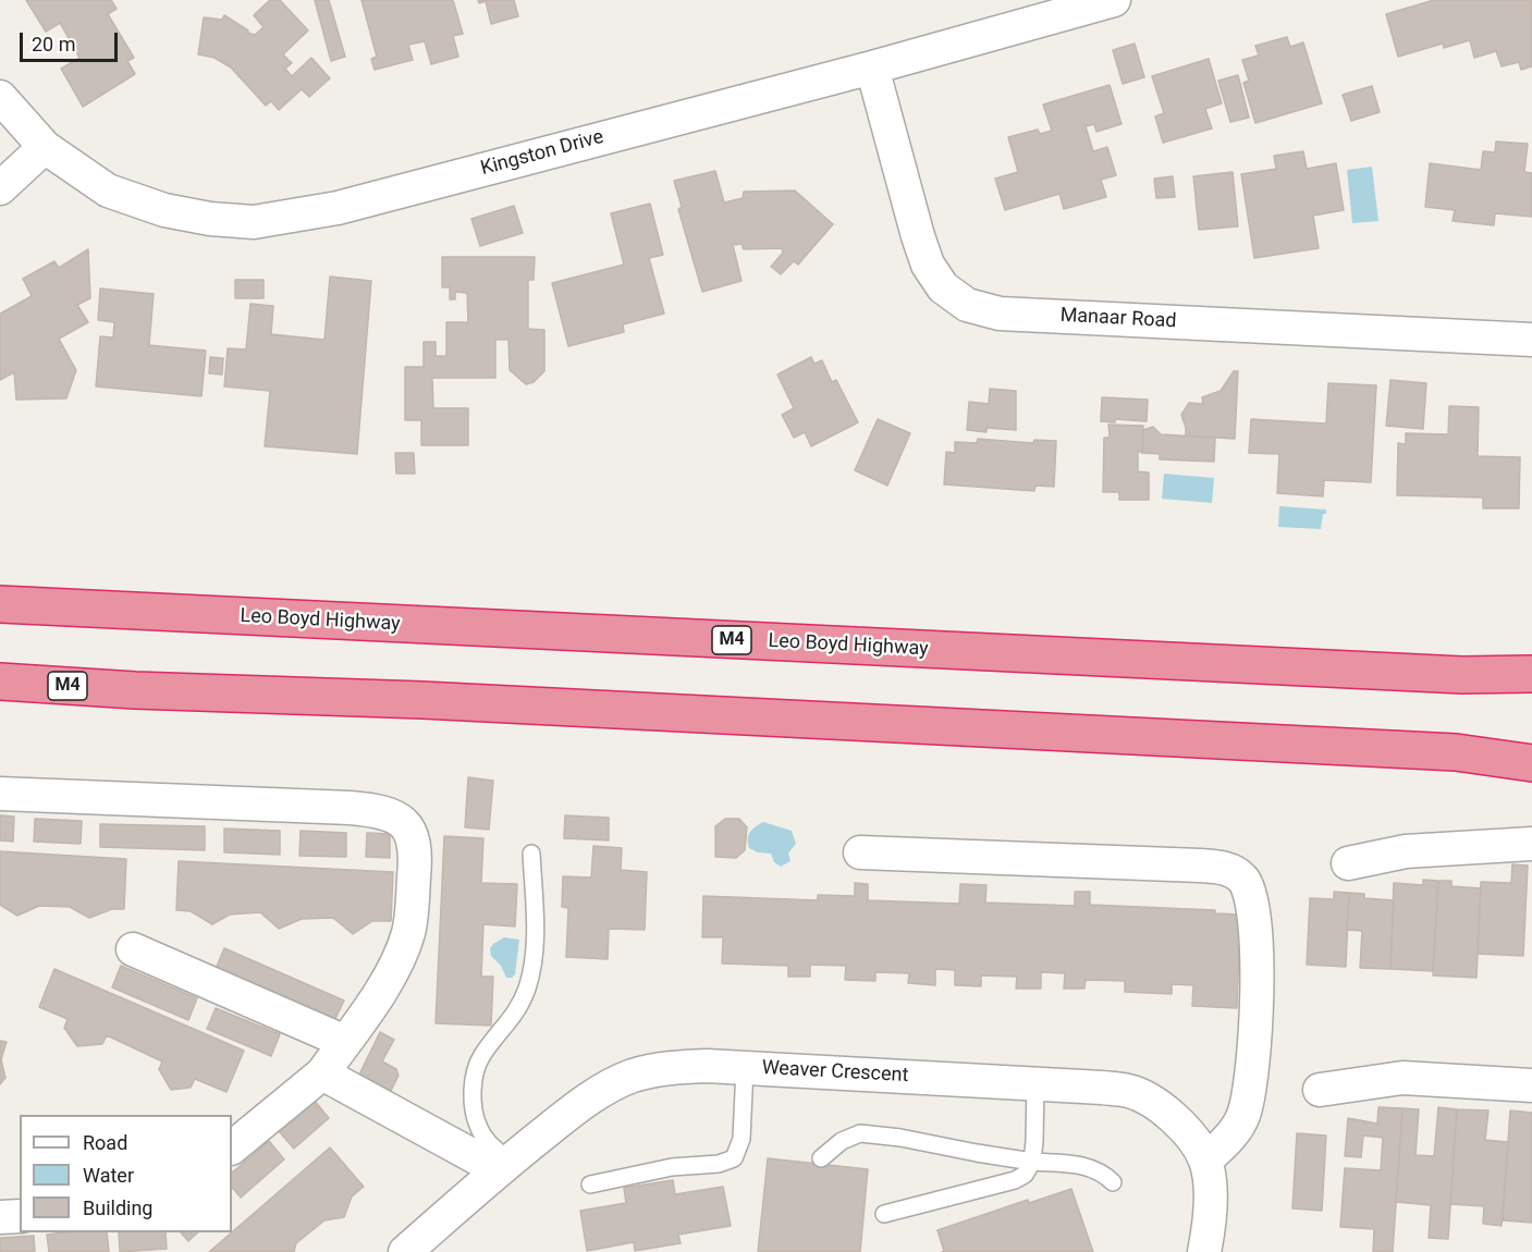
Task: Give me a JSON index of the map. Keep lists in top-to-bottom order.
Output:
{
  "streets": {
    "highway": ["Leo Boyd Highway", "M4"],
    "street": ["Kingston Drive", "Manaar Road", "Weaver Crescent"]
  },
  "crossings": [
    ["Kingston Drive", "Manaar Road"]
  ],
  "legend": ["Road", "Water", "Building"],
  "scale_bar": "20 m"
}
